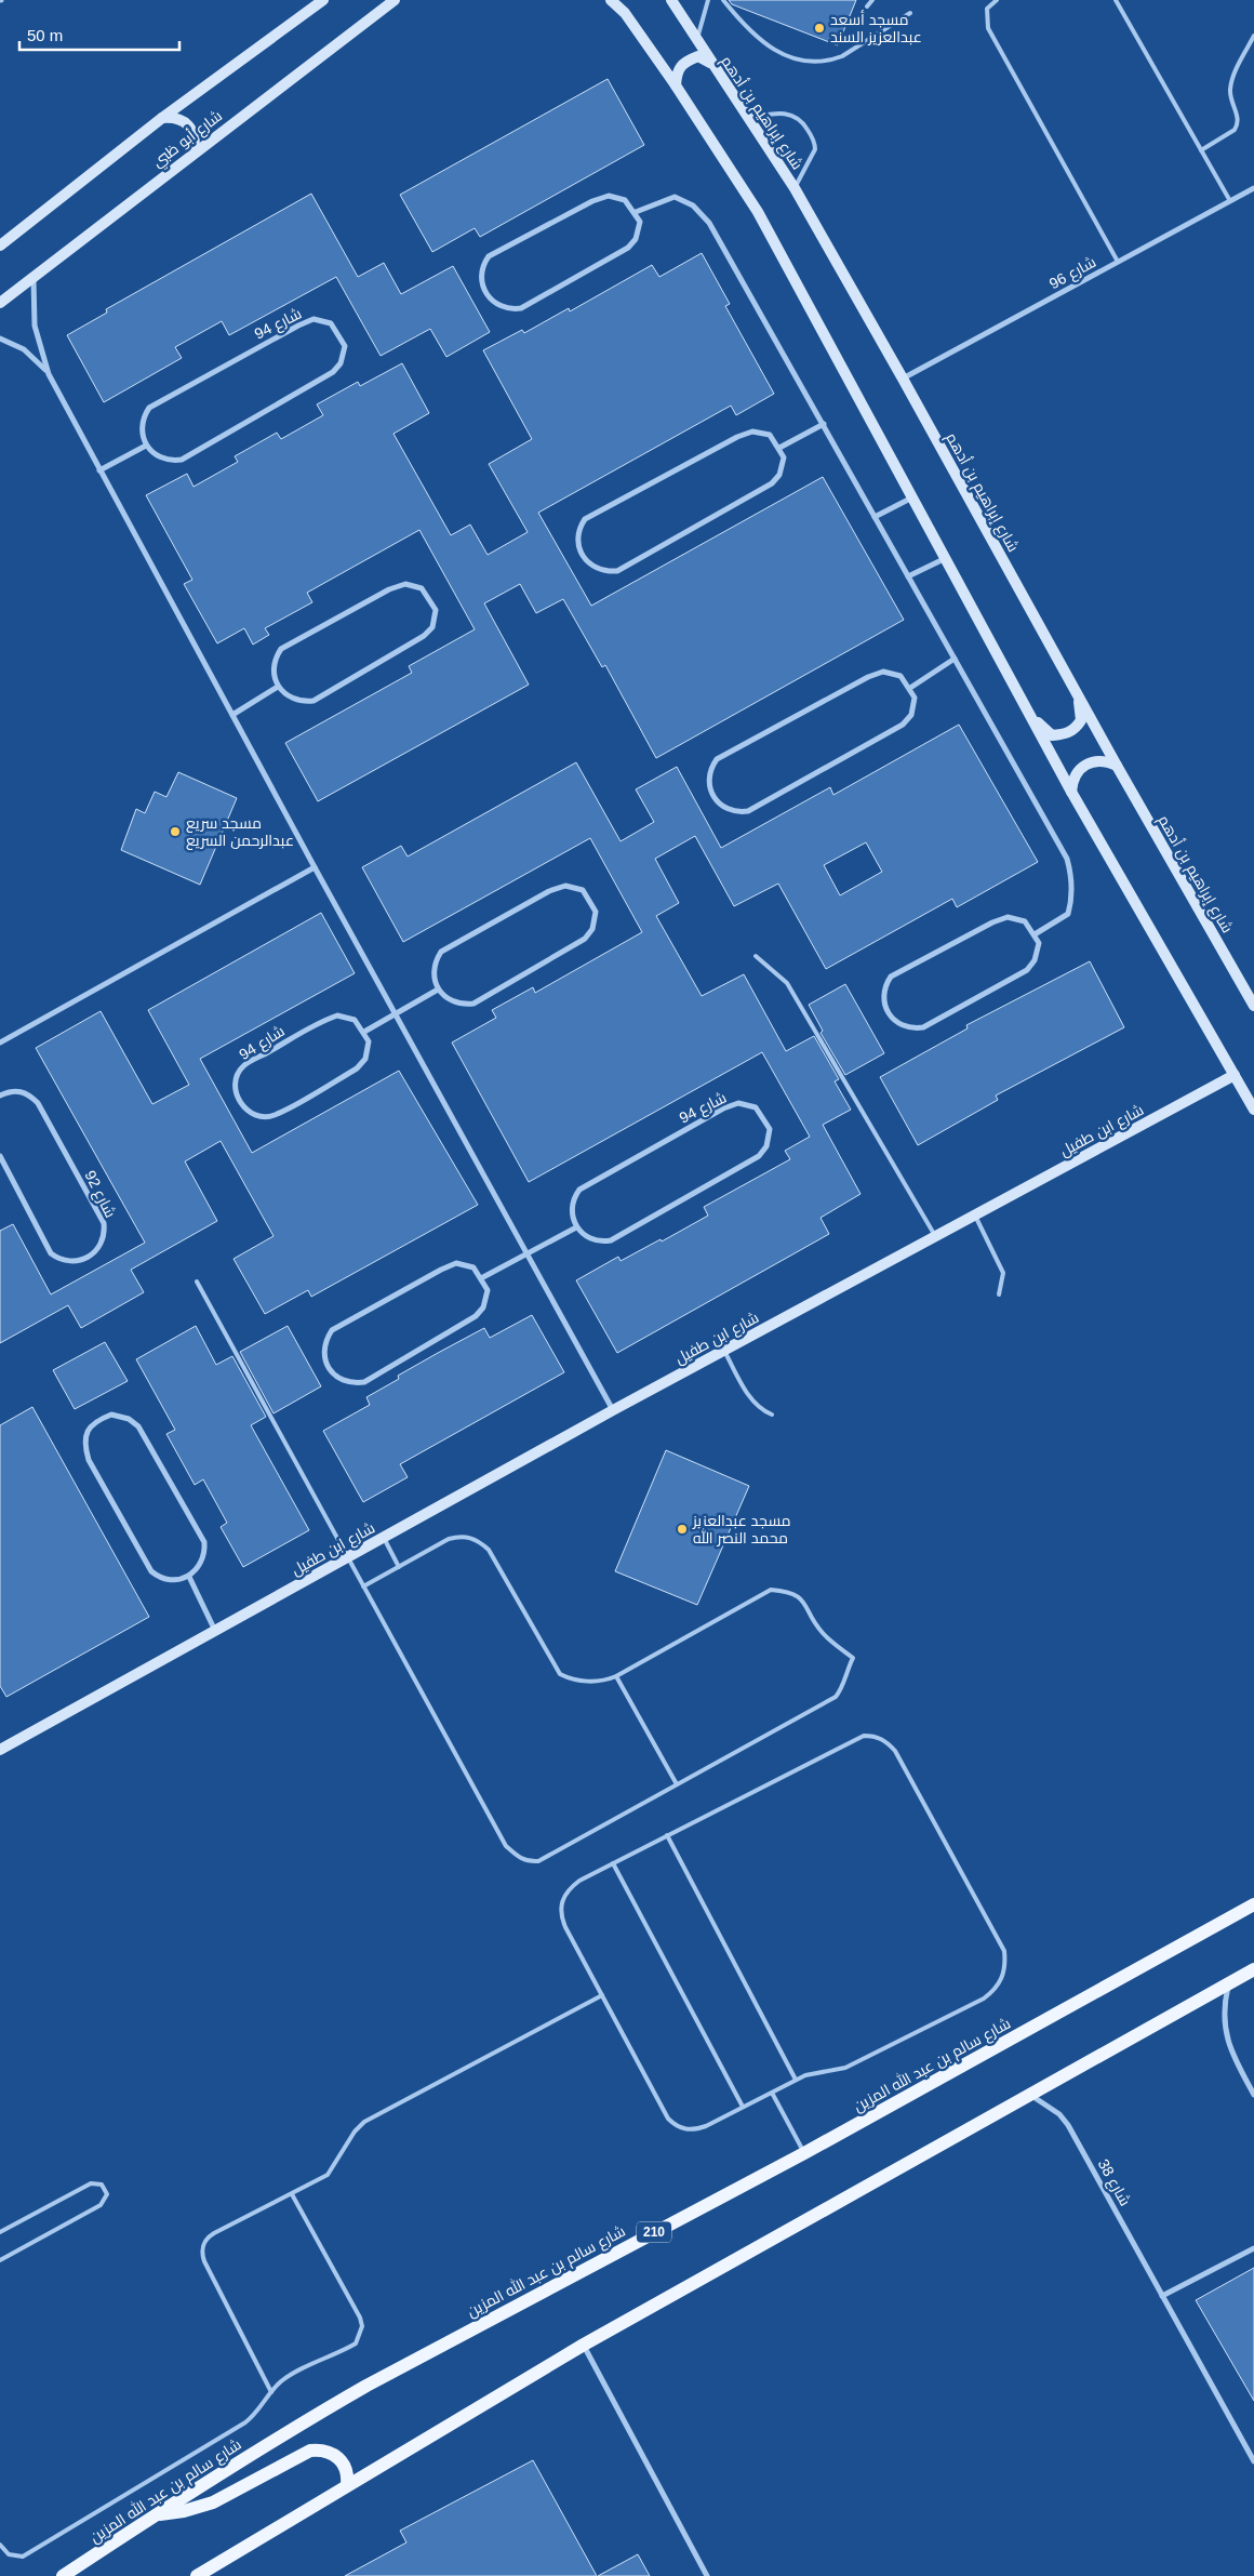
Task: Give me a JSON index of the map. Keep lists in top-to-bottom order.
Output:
{
  "streets": {
    "main road": ["شارع سالم بن عبد الله المزين", "210"],
    "street": [
      "شارع إبراهيم بن أدهم",
      "شارع أبو ظبي",
      "شارع 96",
      "شارع 94",
      "شارع ابن طفيل",
      "شارع 92",
      "شارع 38"
    ]
  },
  "crossings": [
    ["شارع إبراهيم بن أدهم", "شارع 96"]
  ],
  "places": ["مسجد أسعد عبدالعزيز السند", "مسجد سريع عبدالرحمن السريع", "مسجد عبدالعزيز محمد النصر الله"],
  "scale_bar": "50 m"
}
